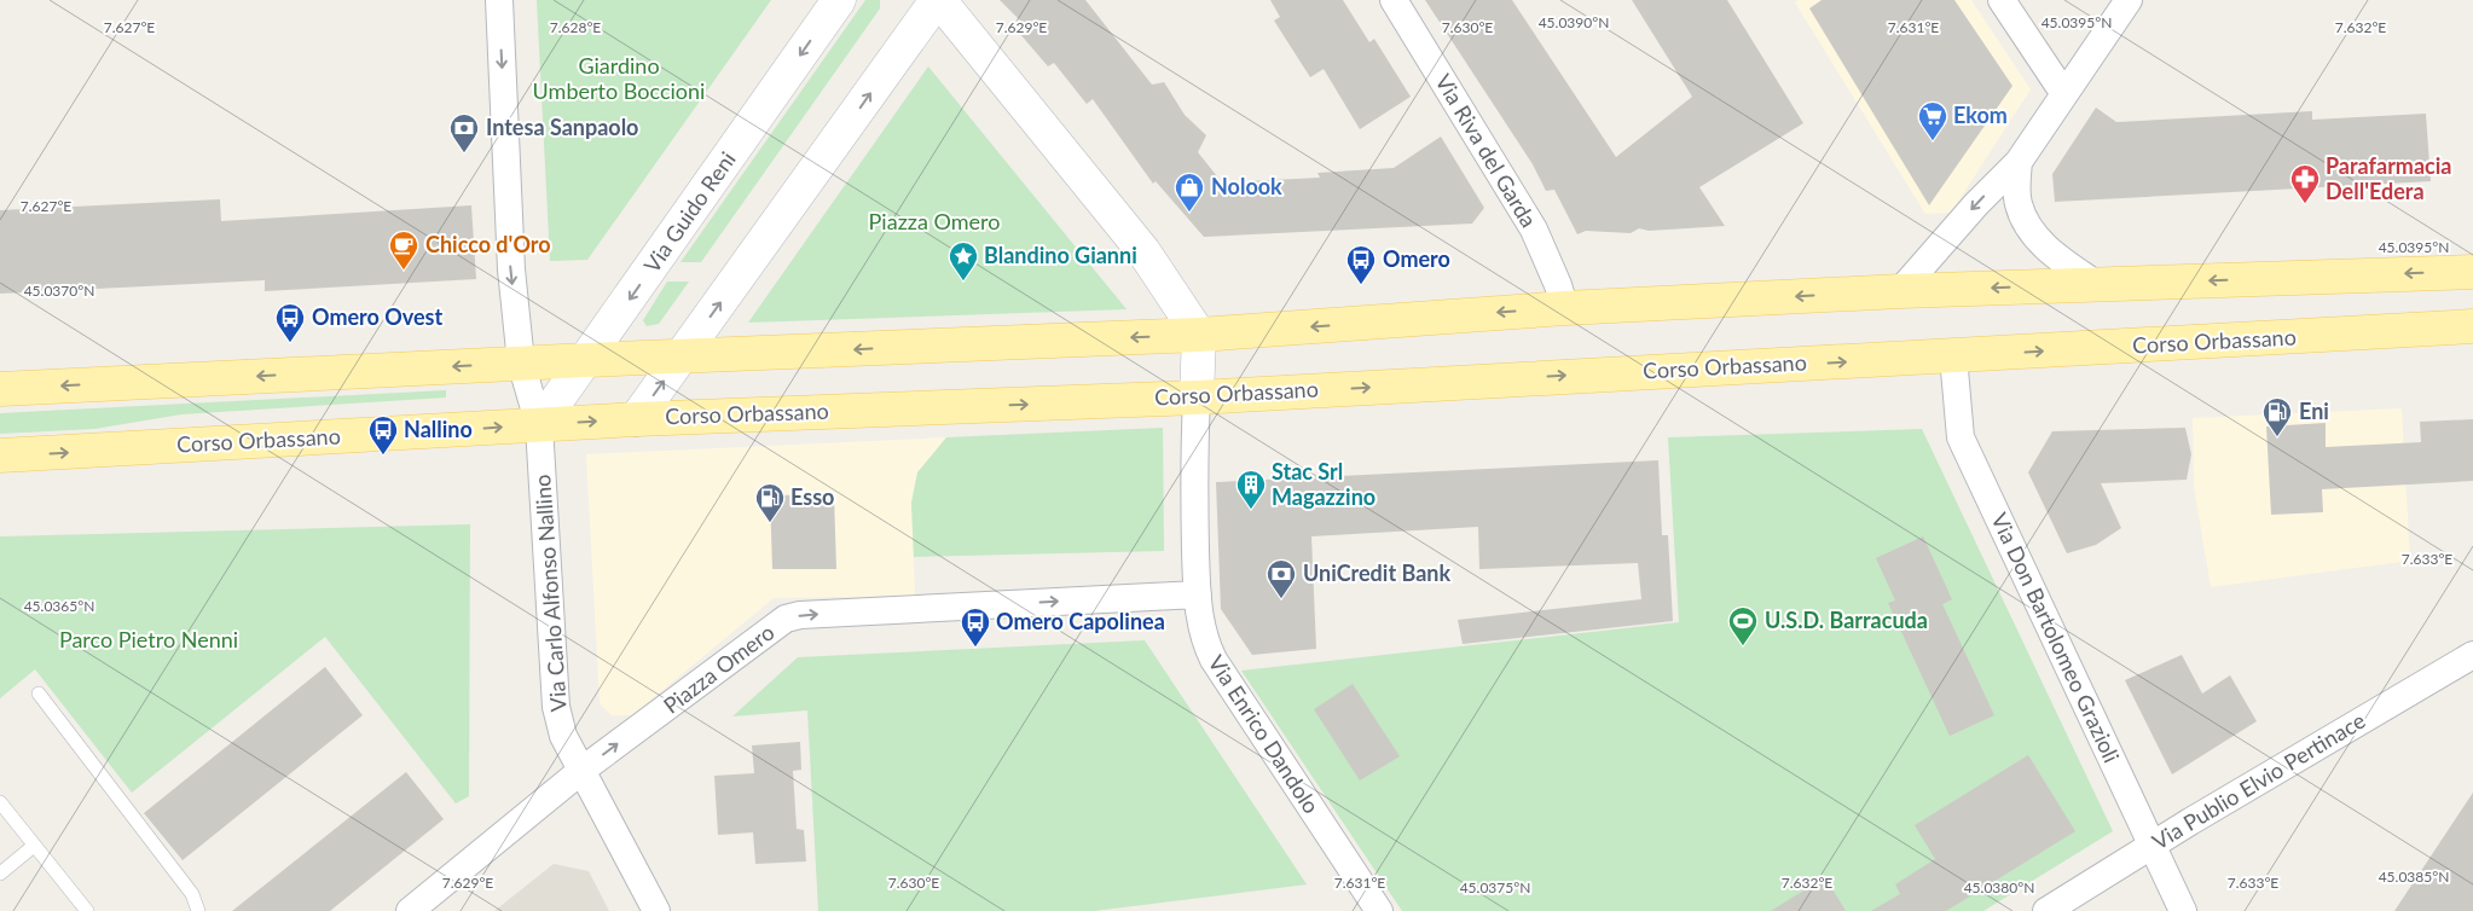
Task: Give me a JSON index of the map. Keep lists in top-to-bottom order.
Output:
{
  "streets": {
    "main road": ["Via Guido Reni", "Corso Orbassano"],
    "street": [
      "Via Riva del Garda",
      "Via Carlo Alfonso Nallino",
      "Via Don Bartolomeo Grazioli",
      "Piazza Omero",
      "Via Enrico Dandolo",
      "Via Publio Elvio Pertinace"
    ]
  },
  "crossings": [
    ["Via Guido Reni", "Corso Orbassano"],
    ["Via Guido Reni", "Via Carlo Alfonso Nallino"],
    ["Corso Orbassano", "Via Carlo Alfonso Nallino"],
    ["Corso Orbassano", "Via Don Bartolomeo Grazioli"],
    ["Corso Orbassano", "Via Enrico Dandolo"],
    ["Via Carlo Alfonso Nallino", "Piazza Omero"],
    ["Via Don Bartolomeo Grazioli", "Via Publio Elvio Pertinace"],
    ["Piazza Omero", "Via Enrico Dandolo"]
  ],
  "one_way": ["Via Carlo Alfonso Nallino", "Piazza Omero"],
  "parks": ["Giardino Umberto Boccioni", "Piazza Omero", "Parco Pietro Nenni"],
  "places": {
    "supermarket": ["Ekom"],
    "bank": ["Intesa Sanpaolo", "UniCredit Bank"],
    "pharmacy": ["Parafarmacia Dell'Edera"],
    "shop": ["Nolook"],
    "cafe": ["Chicco d'Oro"],
    "place": ["Blandino Gianni"],
    "bus stop": [
      "Omero",
      "Omero Ovest",
      "Nallino",
      "Omero Capolinea"
    ],
    "fuel station": ["Eni", "Esso"],
    "building": ["Stac Srl Magazzino"],
    "sports": ["U.S.D. Barracuda"]
  },
  "coordinates": [
    "45.0390°N",
    "45.0395°N",
    "7.627°E",
    "7.628°E",
    "7.629°E",
    "7.630°E",
    "7.631°E",
    "7.632°E",
    "45.0370°N",
    "7.633°E",
    "45.0365°N",
    "45.0385°N",
    "45.0375°N",
    "45.0380°N"
  ]
}
